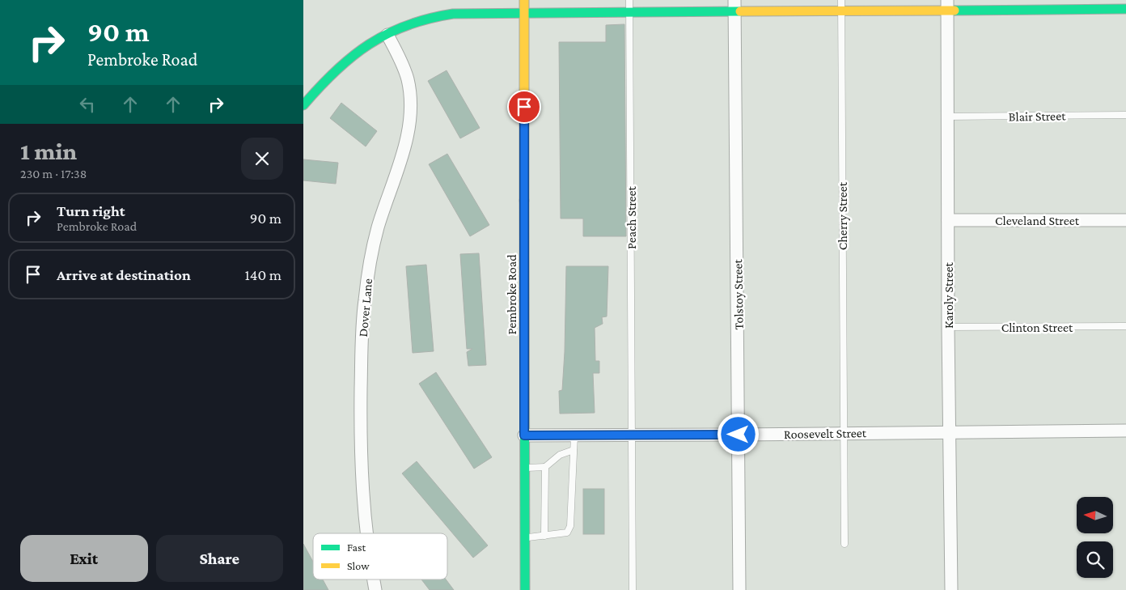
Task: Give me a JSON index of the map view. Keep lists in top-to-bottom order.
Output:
{
  "streets": {
    "street": [
      "Cleveland Street",
      "Pembroke Road",
      "Tolstoy Street",
      "Karoly Street",
      "Dover Lane",
      "Roosevelt Street"
    ],
    "lane": [
      "Blair Street",
      "Cherry Street",
      "Peach Street",
      "Clinton Street"
    ]
  },
  "crossings": [
    ["Blair Street", "Karoly Street"],
    ["Cherry Street", "Roosevelt Street"],
    ["Peach Street", "Roosevelt Street"],
    ["Cleveland Street", "Karoly Street"],
    ["Pembroke Road", "Roosevelt Street"],
    ["Tolstoy Street", "Roosevelt Street"],
    ["Karoly Street", "Clinton Street"],
    ["Karoly Street", "Roosevelt Street"]
  ],
  "legend": ["Fast", "Slow"],
  "north": "left",
  "page": {
    "turn": ["90 m", "Pembroke Road"],
    "heading": ["1 min", "230 m · 17:38"],
    "list": [
      {
        "name": "Turn right",
        "note": "Pembroke Road",
        "value": "90 m"
      },
      {
        "name": "Arrive at destination",
        "value": "140 m"
      }
    ],
    "buttons": ["Exit", "Share"]
  }
}
